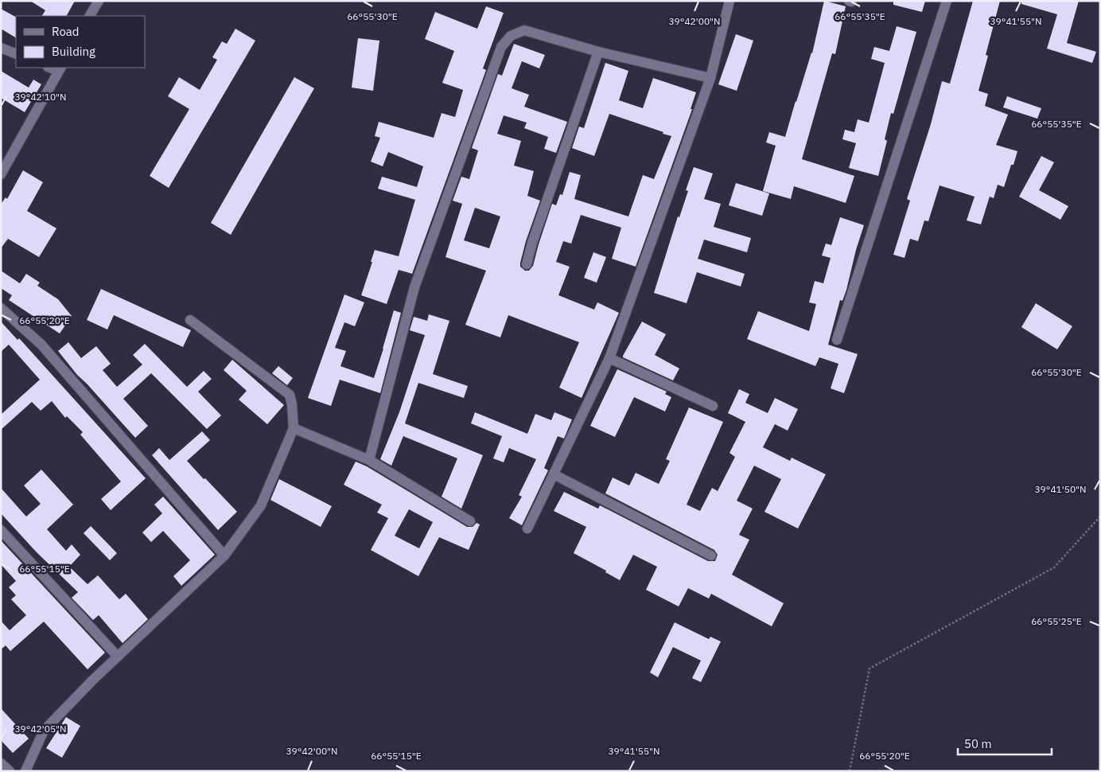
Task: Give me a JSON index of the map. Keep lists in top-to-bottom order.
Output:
{
  "legend": ["Road", "Building"],
  "scale_bar": "50 m",
  "coordinates": [
    "66°55'30\"E",
    "66°55'35\"E",
    "39°42'00\"N",
    "39°41'55\"N",
    "39°42'10\"N",
    "66°55'20\"E",
    "39°41'50\"N",
    "66°55'15\"E",
    "66°55'25\"E",
    "39°42'05\"N"
  ]
}
